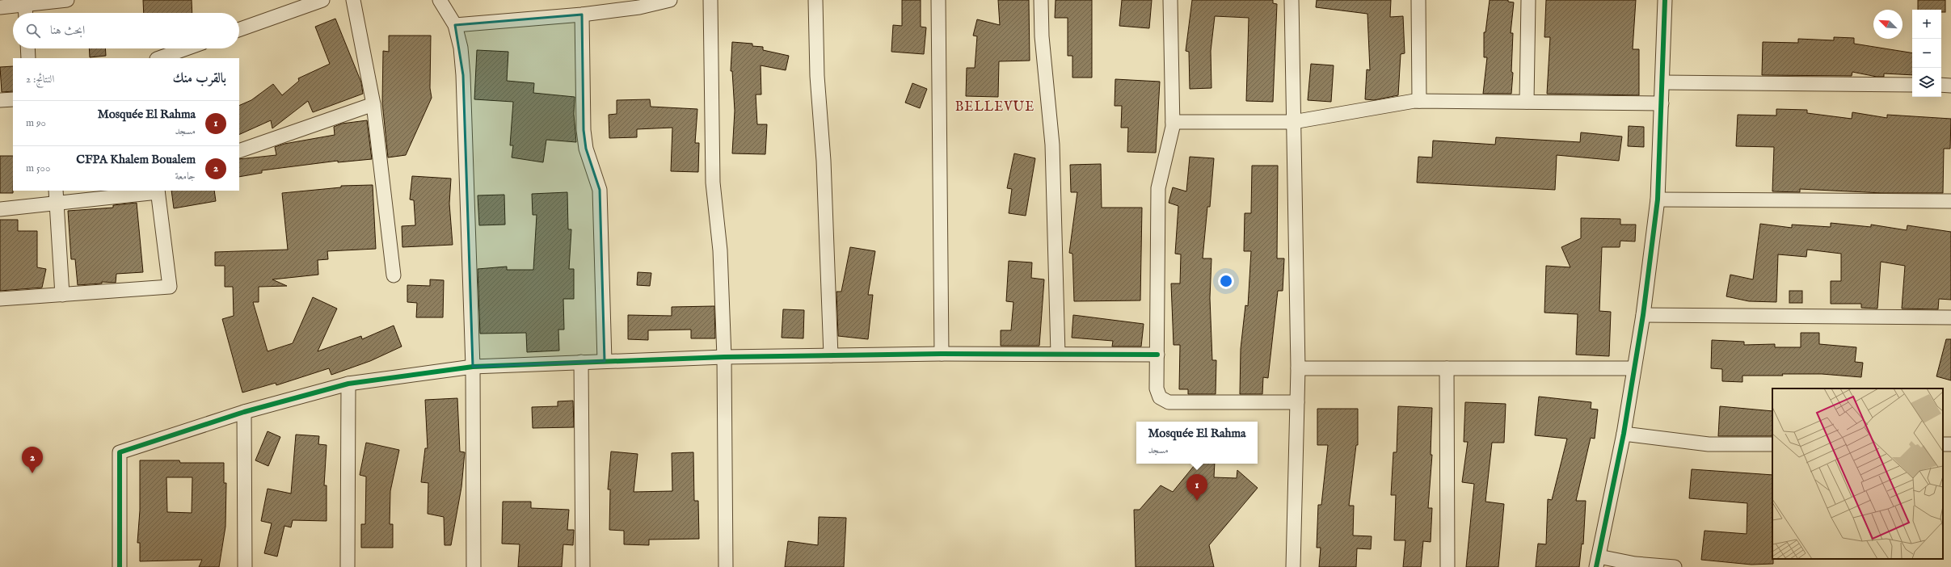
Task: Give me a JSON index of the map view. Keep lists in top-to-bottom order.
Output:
{
  "districts": ["BELLEVUE"],
  "north": "top left",
  "page": {
    "map_buttons": ["+", "−"],
    "search": "ابحث هنا",
    "heading": ["بالقرب منك", "النتائج: 2"],
    "list": [
      {
        "mark": "1",
        "name": "Mosquée El Rahma",
        "note": "مسجد",
        "value": "90 m"
      },
      {
        "mark": "2",
        "name": "CFPA Khalem Boualem",
        "note": "جامعة",
        "value": "500 m"
      }
    ],
    "popup": ["Mosquée El Rahma", "مسجد"],
    "pins": ["2", "1"]
  }
}
